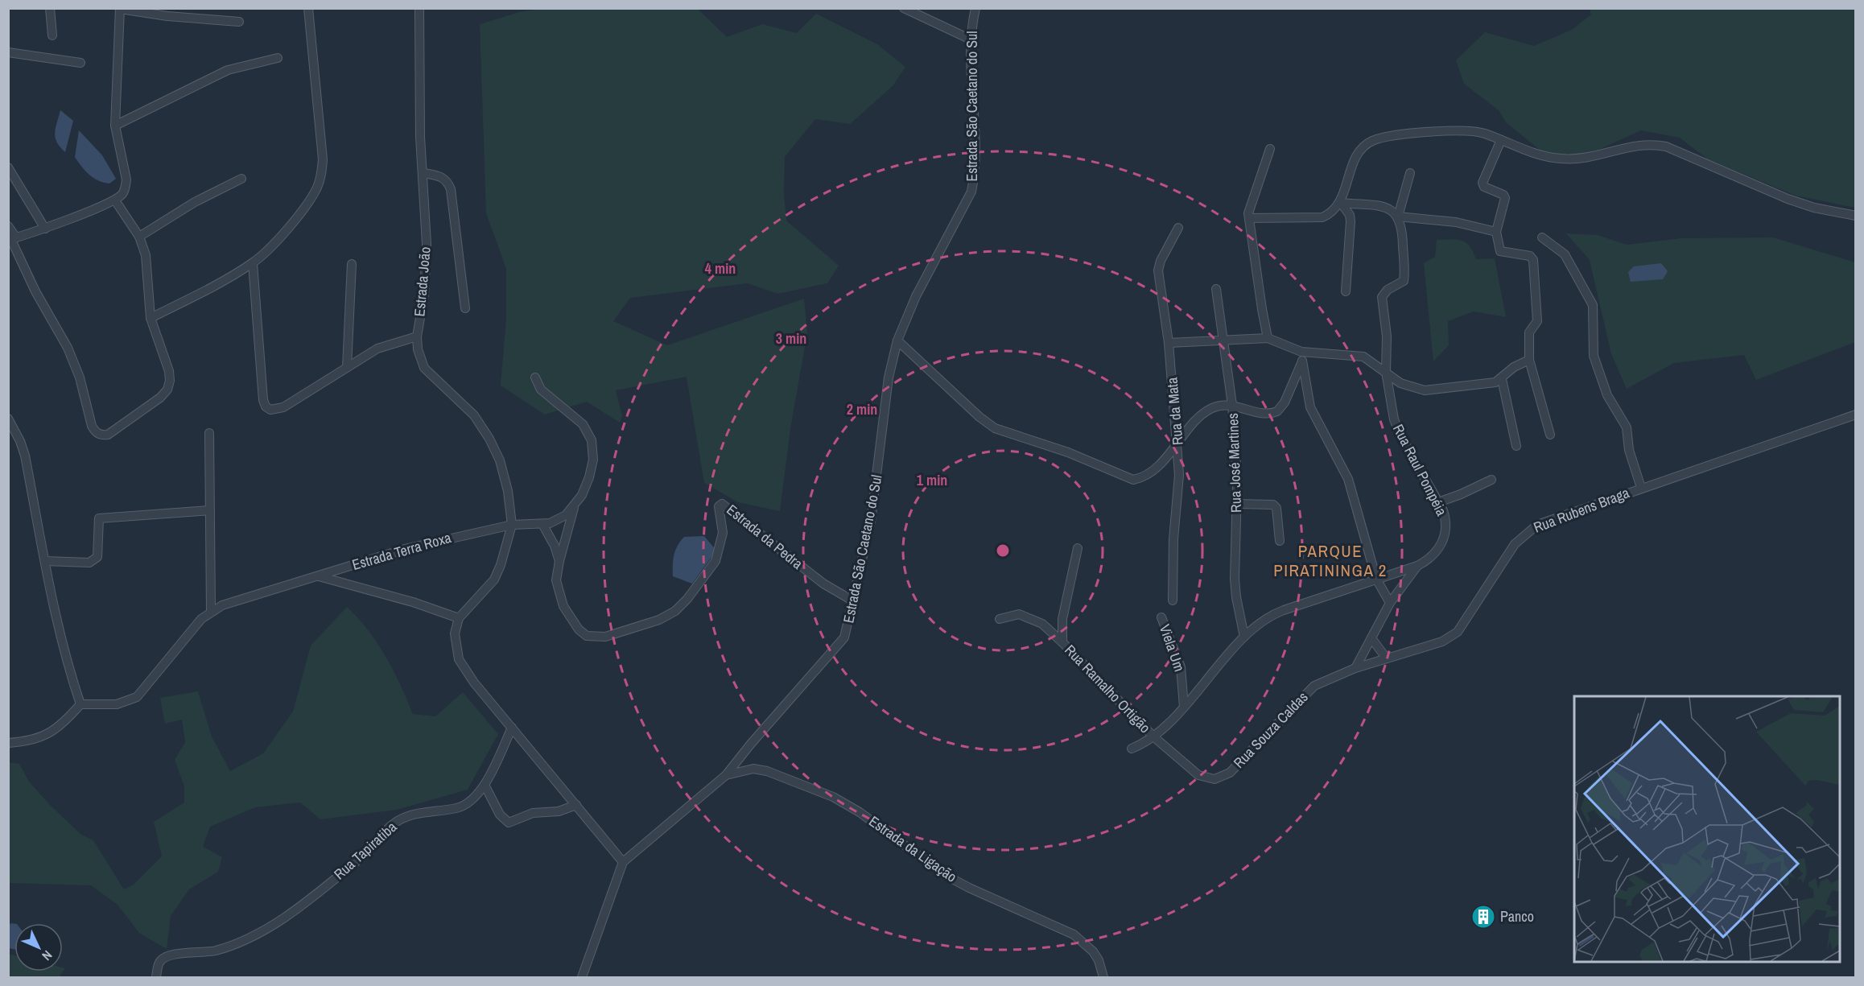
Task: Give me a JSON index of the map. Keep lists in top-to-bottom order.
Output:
{
  "streets": {
    "street": [
      "Estrada São Caetano do Sul",
      "Estrada João",
      "Rua da Mata",
      "Rua José Martines",
      "Rua Raul Pompéia",
      "Rua Rubens Braga",
      "Estrada da Pedra",
      "Estrada Terra Roxa",
      "Viela Um",
      "Rua Ramalho Ortigão",
      "Rua Souza Caldas",
      "Estrada da Ligação",
      "Rua Tapiratiba"
    ]
  },
  "crossings": [
    ["Estrada São Caetano do Sul", "Estrada da Pedra"],
    ["Estrada São Caetano do Sul", "Estrada da Ligação"],
    ["Estrada João", "Estrada Terra Roxa"],
    ["Rua José Martines", "Rua Raul Pompéia"],
    ["Rua Raul Pompéia", "Viela Um"],
    ["Rua Raul Pompéia", "Rua Ramalho Ortigão"],
    ["Rua Raul Pompéia", "Rua Souza Caldas"],
    ["Rua Rubens Braga", "Rua Souza Caldas"],
    ["Estrada da Pedra", "Estrada Terra Roxa"],
    ["Rua Ramalho Ortigão", "Rua Souza Caldas"]
  ],
  "districts": ["PARQUE PIRATININGA 2"],
  "places": {
    "building": ["Panco"]
  },
  "north": "bottom right",
  "rings": [
    "4 min",
    "3 min",
    "2 min",
    "1 min"
  ]
}
